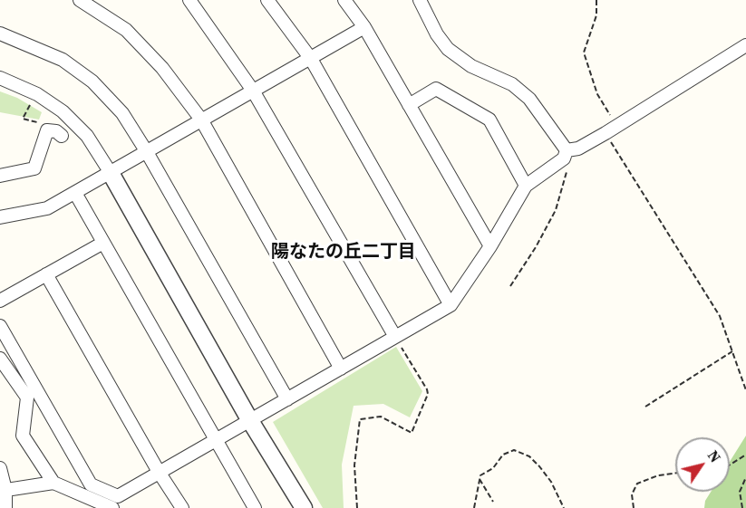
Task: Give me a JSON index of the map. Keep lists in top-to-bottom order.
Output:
{
  "districts": ["陽なたの丘二丁目"],
  "north": "top right"
}
